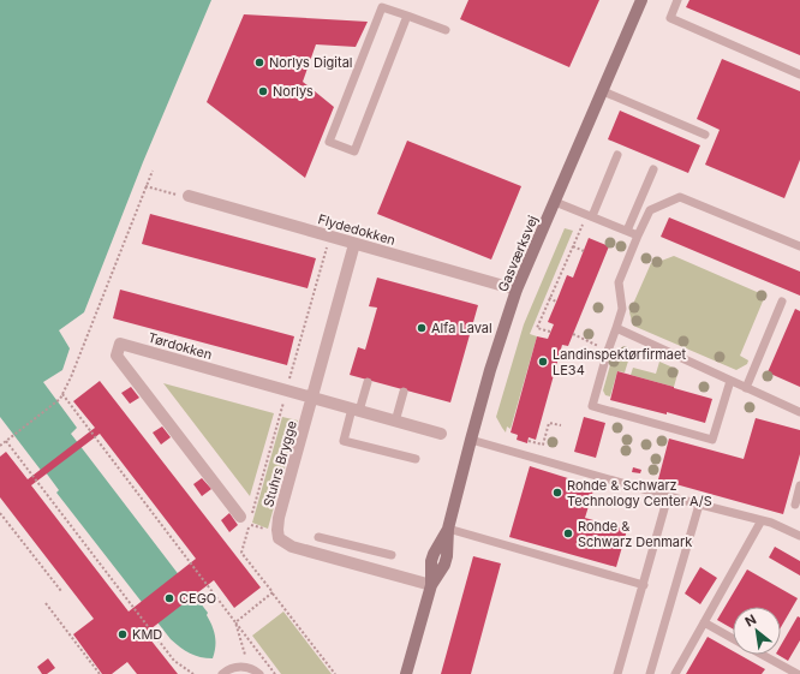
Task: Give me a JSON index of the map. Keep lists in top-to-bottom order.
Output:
{
  "streets": {
    "street": [
      "Flydedokken",
      "Gasværksvej",
      "Tørdokken",
      "Stuhrs Brygge"
    ]
  },
  "crossings": [
    ["Flydedokken", "Gasværksvej"],
    ["Flydedokken", "Stuhrs Brygge"],
    ["Tørdokken", "Stuhrs Brygge"]
  ],
  "places": [
    "Norlys Digital",
    "Norlys",
    "Alfa Laval",
    "Landinspektørfirmaet LE34",
    "Rohde & Schwarz Technology Center A/S",
    "Rohde & Schwarz Denmark",
    "CEGO",
    "KMD"
  ],
  "north": "top left"
}
